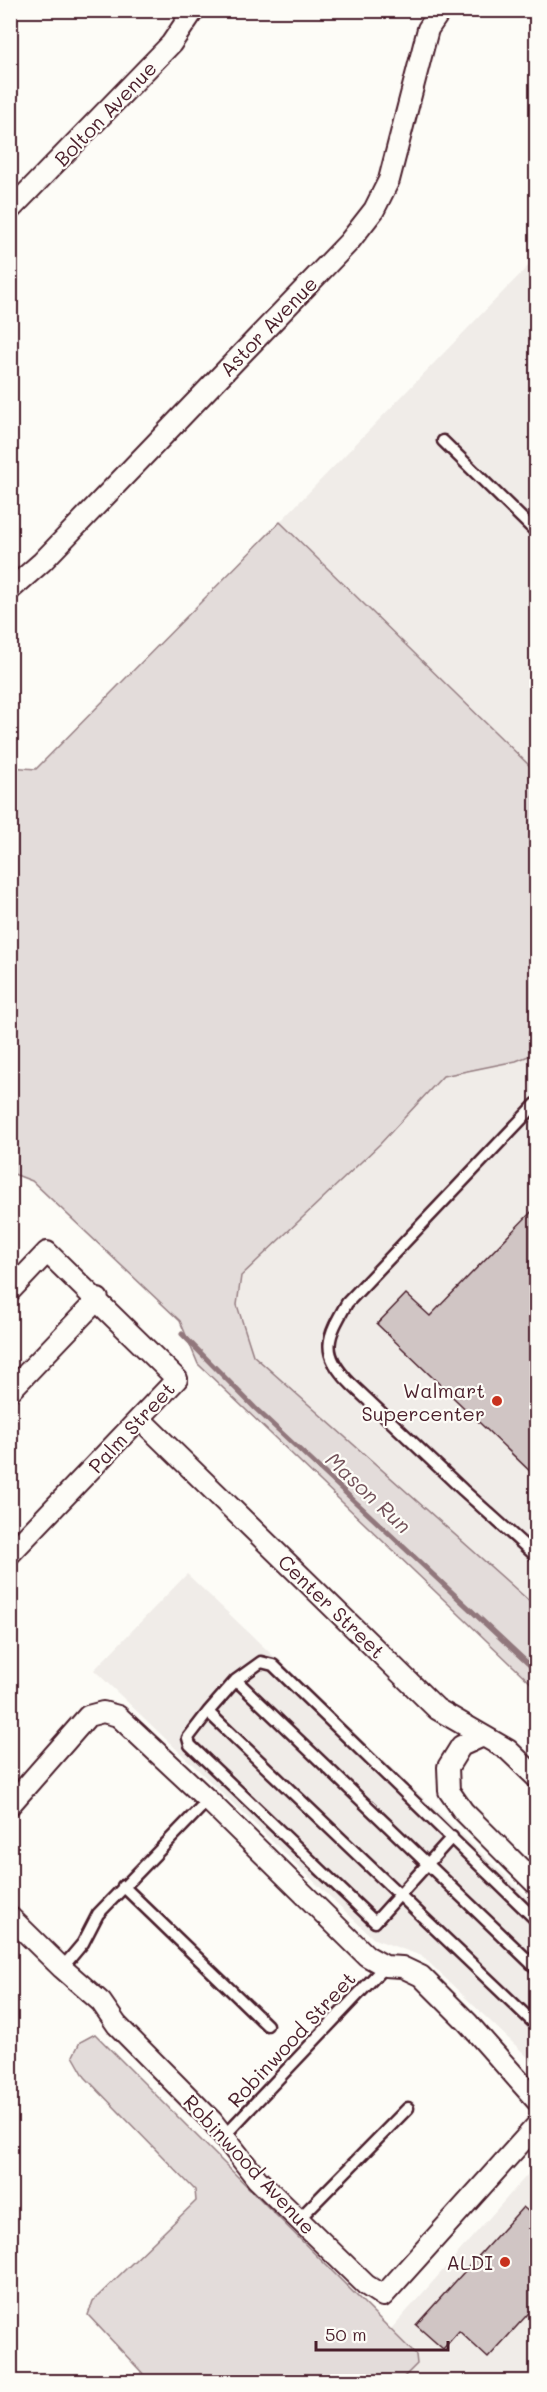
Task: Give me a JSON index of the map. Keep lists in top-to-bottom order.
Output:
{
  "streets": {
    "street": [
      "Bolton Avenue",
      "Astor Avenue",
      "Palm Street",
      "Center Street",
      "Robinwood Avenue"
    ],
    "lane": ["Robinwood Street"]
  },
  "crossings": [
    ["Palm Street", "Center Street"],
    ["Robinwood Street", "Robinwood Avenue"]
  ],
  "water": ["Mason Run"],
  "places": ["Walmart Supercenter", "ALDI"],
  "scale_bar": "50 m"
}
